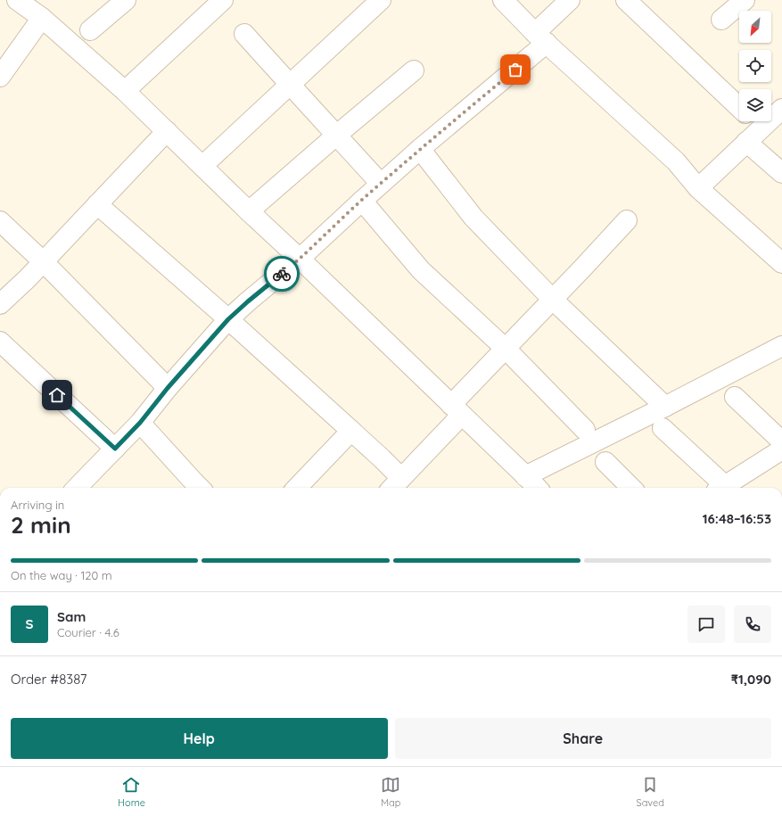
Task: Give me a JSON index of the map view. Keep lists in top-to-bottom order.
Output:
{
  "north": "bottom left",
  "page": {
    "heading": ["2 min", "Arriving in", "16:48–16:53"],
    "panel": [
      "Sam",
      "Courier · 4.6",
      "Order #8387",
      "₹1,090"
    ],
    "bar": "On the way · 120 m",
    "round": "S",
    "buttons": ["Help", "Share"],
    "tabs": ["Home", "Map", "Saved"]
  }
}
